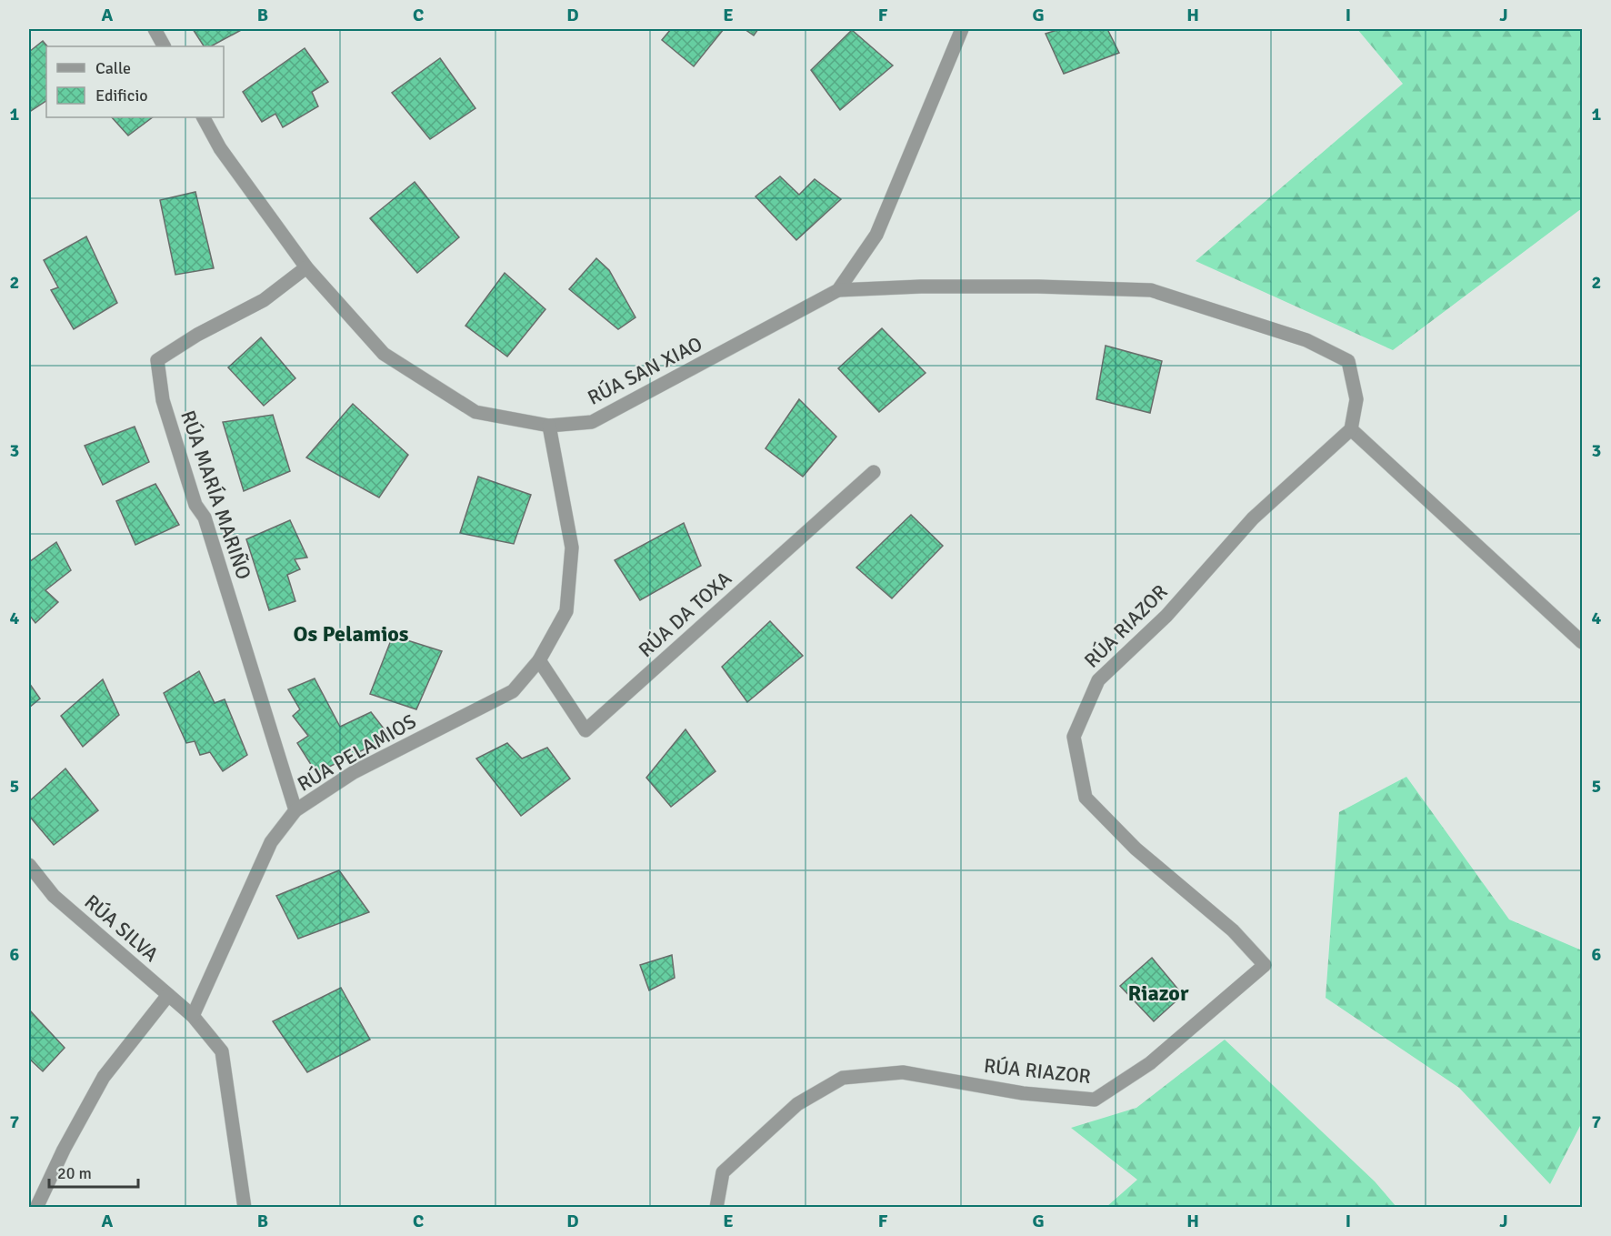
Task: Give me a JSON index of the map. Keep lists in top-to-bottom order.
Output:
{
  "streets": {
    "street": [
      "RÚA SAN XIAO",
      "RÚA MARÍA MARIÑO",
      "RÚA DA TOXA",
      "RÚA RIAZOR",
      "RÚA PELAMIOS",
      "RÚA SILVA"
    ]
  },
  "crossings": [
    ["RÚA SAN XIAO", "RÚA MARÍA MARIÑO"],
    ["RÚA SAN XIAO", "RÚA PELAMIOS"],
    ["RÚA MARÍA MARIÑO", "RÚA PELAMIOS"],
    ["RÚA DA TOXA", "RÚA PELAMIOS"],
    ["RÚA PELAMIOS", "RÚA SILVA"]
  ],
  "districts": ["Os Pelamios", "Riazor"],
  "legend": ["Calle", "Edificio"],
  "scale_bar": "20 m",
  "grid": {
    "columns": [
      "A",
      "B",
      "C",
      "D",
      "E",
      "F",
      "G",
      "H",
      "I",
      "J"
    ],
    "rows": [
      "1",
      "2",
      "3",
      "4",
      "5",
      "6",
      "7"
    ]
  }
}
